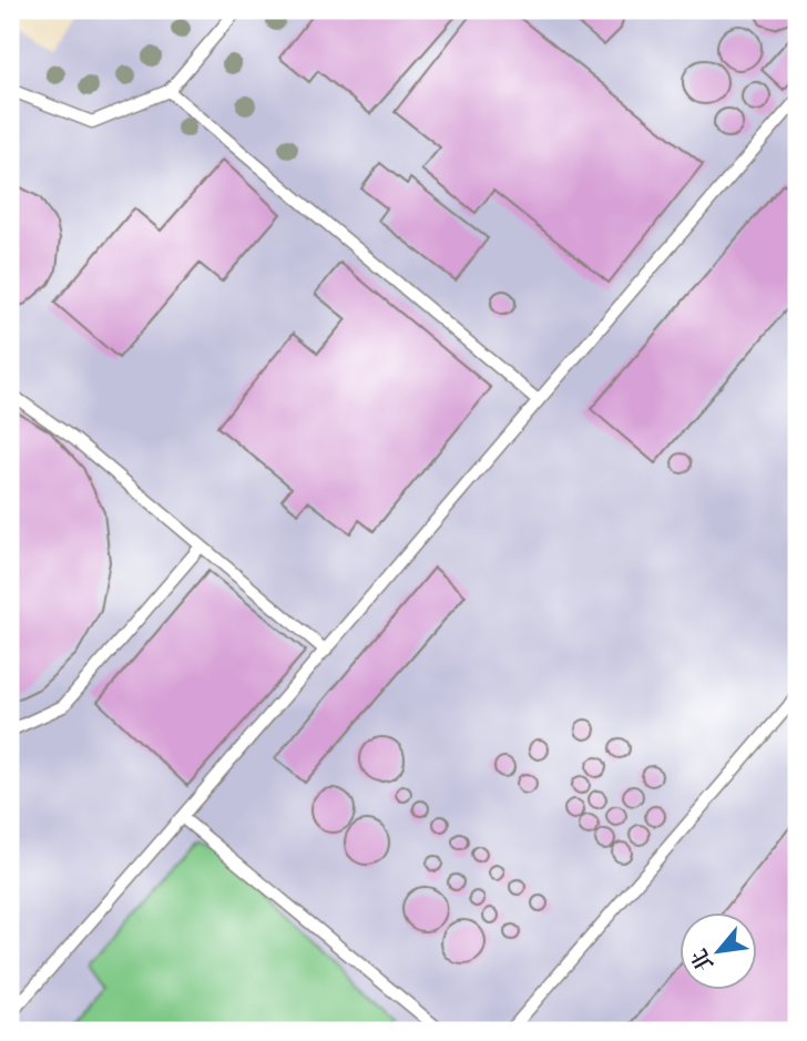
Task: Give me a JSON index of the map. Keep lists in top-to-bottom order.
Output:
{
  "north": "bottom left"
}
